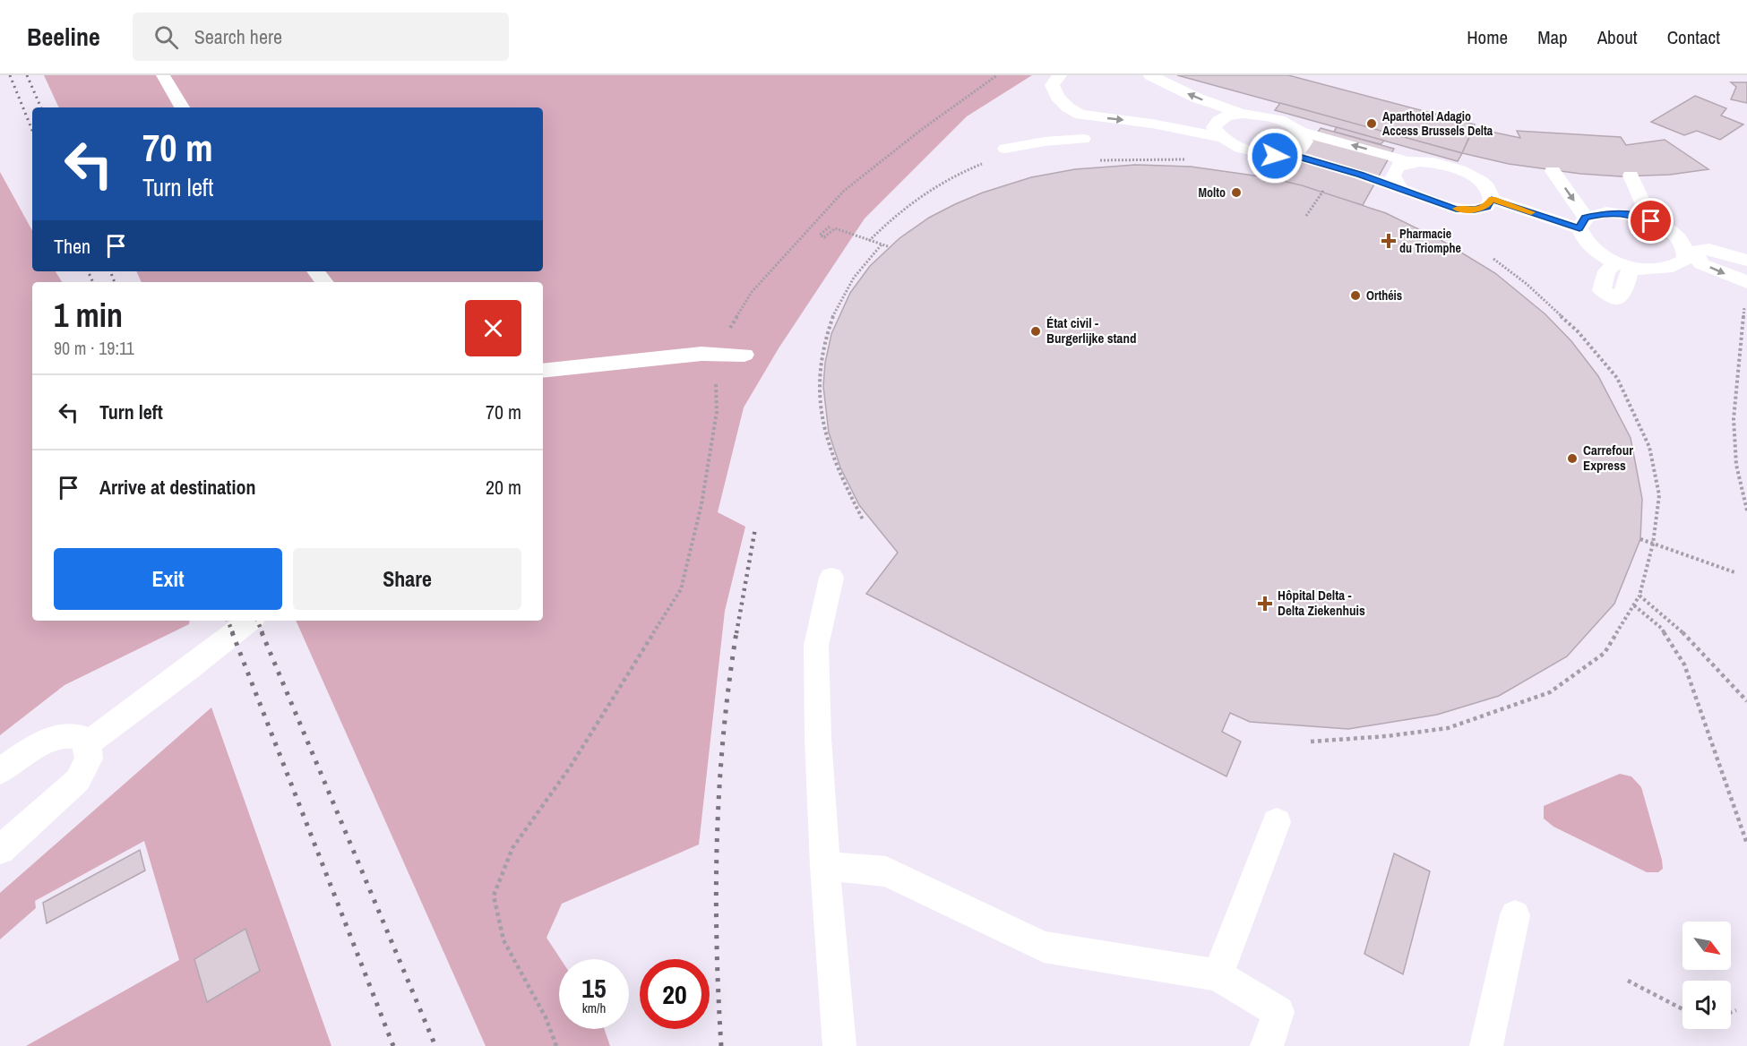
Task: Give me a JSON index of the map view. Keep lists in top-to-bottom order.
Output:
{
  "places": {
    "other": [
      "Aparthotel Adagio Access Brussels Delta",
      "Molto",
      "Orthéis",
      "État civil - Burgerlijke stand",
      "Carrefour Express"
    ],
    "health": ["Pharmacie du Triomphe", "Hôpital Delta - Delta Ziekenhuis"]
  },
  "north": "bottom right",
  "page": {
    "header": "Beeline",
    "search": "Search here",
    "nav": [
      "Home",
      "Map",
      "About",
      "Contact"
    ],
    "turn": ["70 m", "Turn left"],
    "then": "Then",
    "heading": ["1 min", "90 m · 19:11"],
    "list": [
      {
        "name": "Turn left",
        "value": "70 m"
      },
      {
        "name": "Arrive at destination",
        "value": "20 m"
      }
    ],
    "buttons": ["Exit", "Share"],
    "speed": "15 km/h",
    "limit": "20"
  }
}
